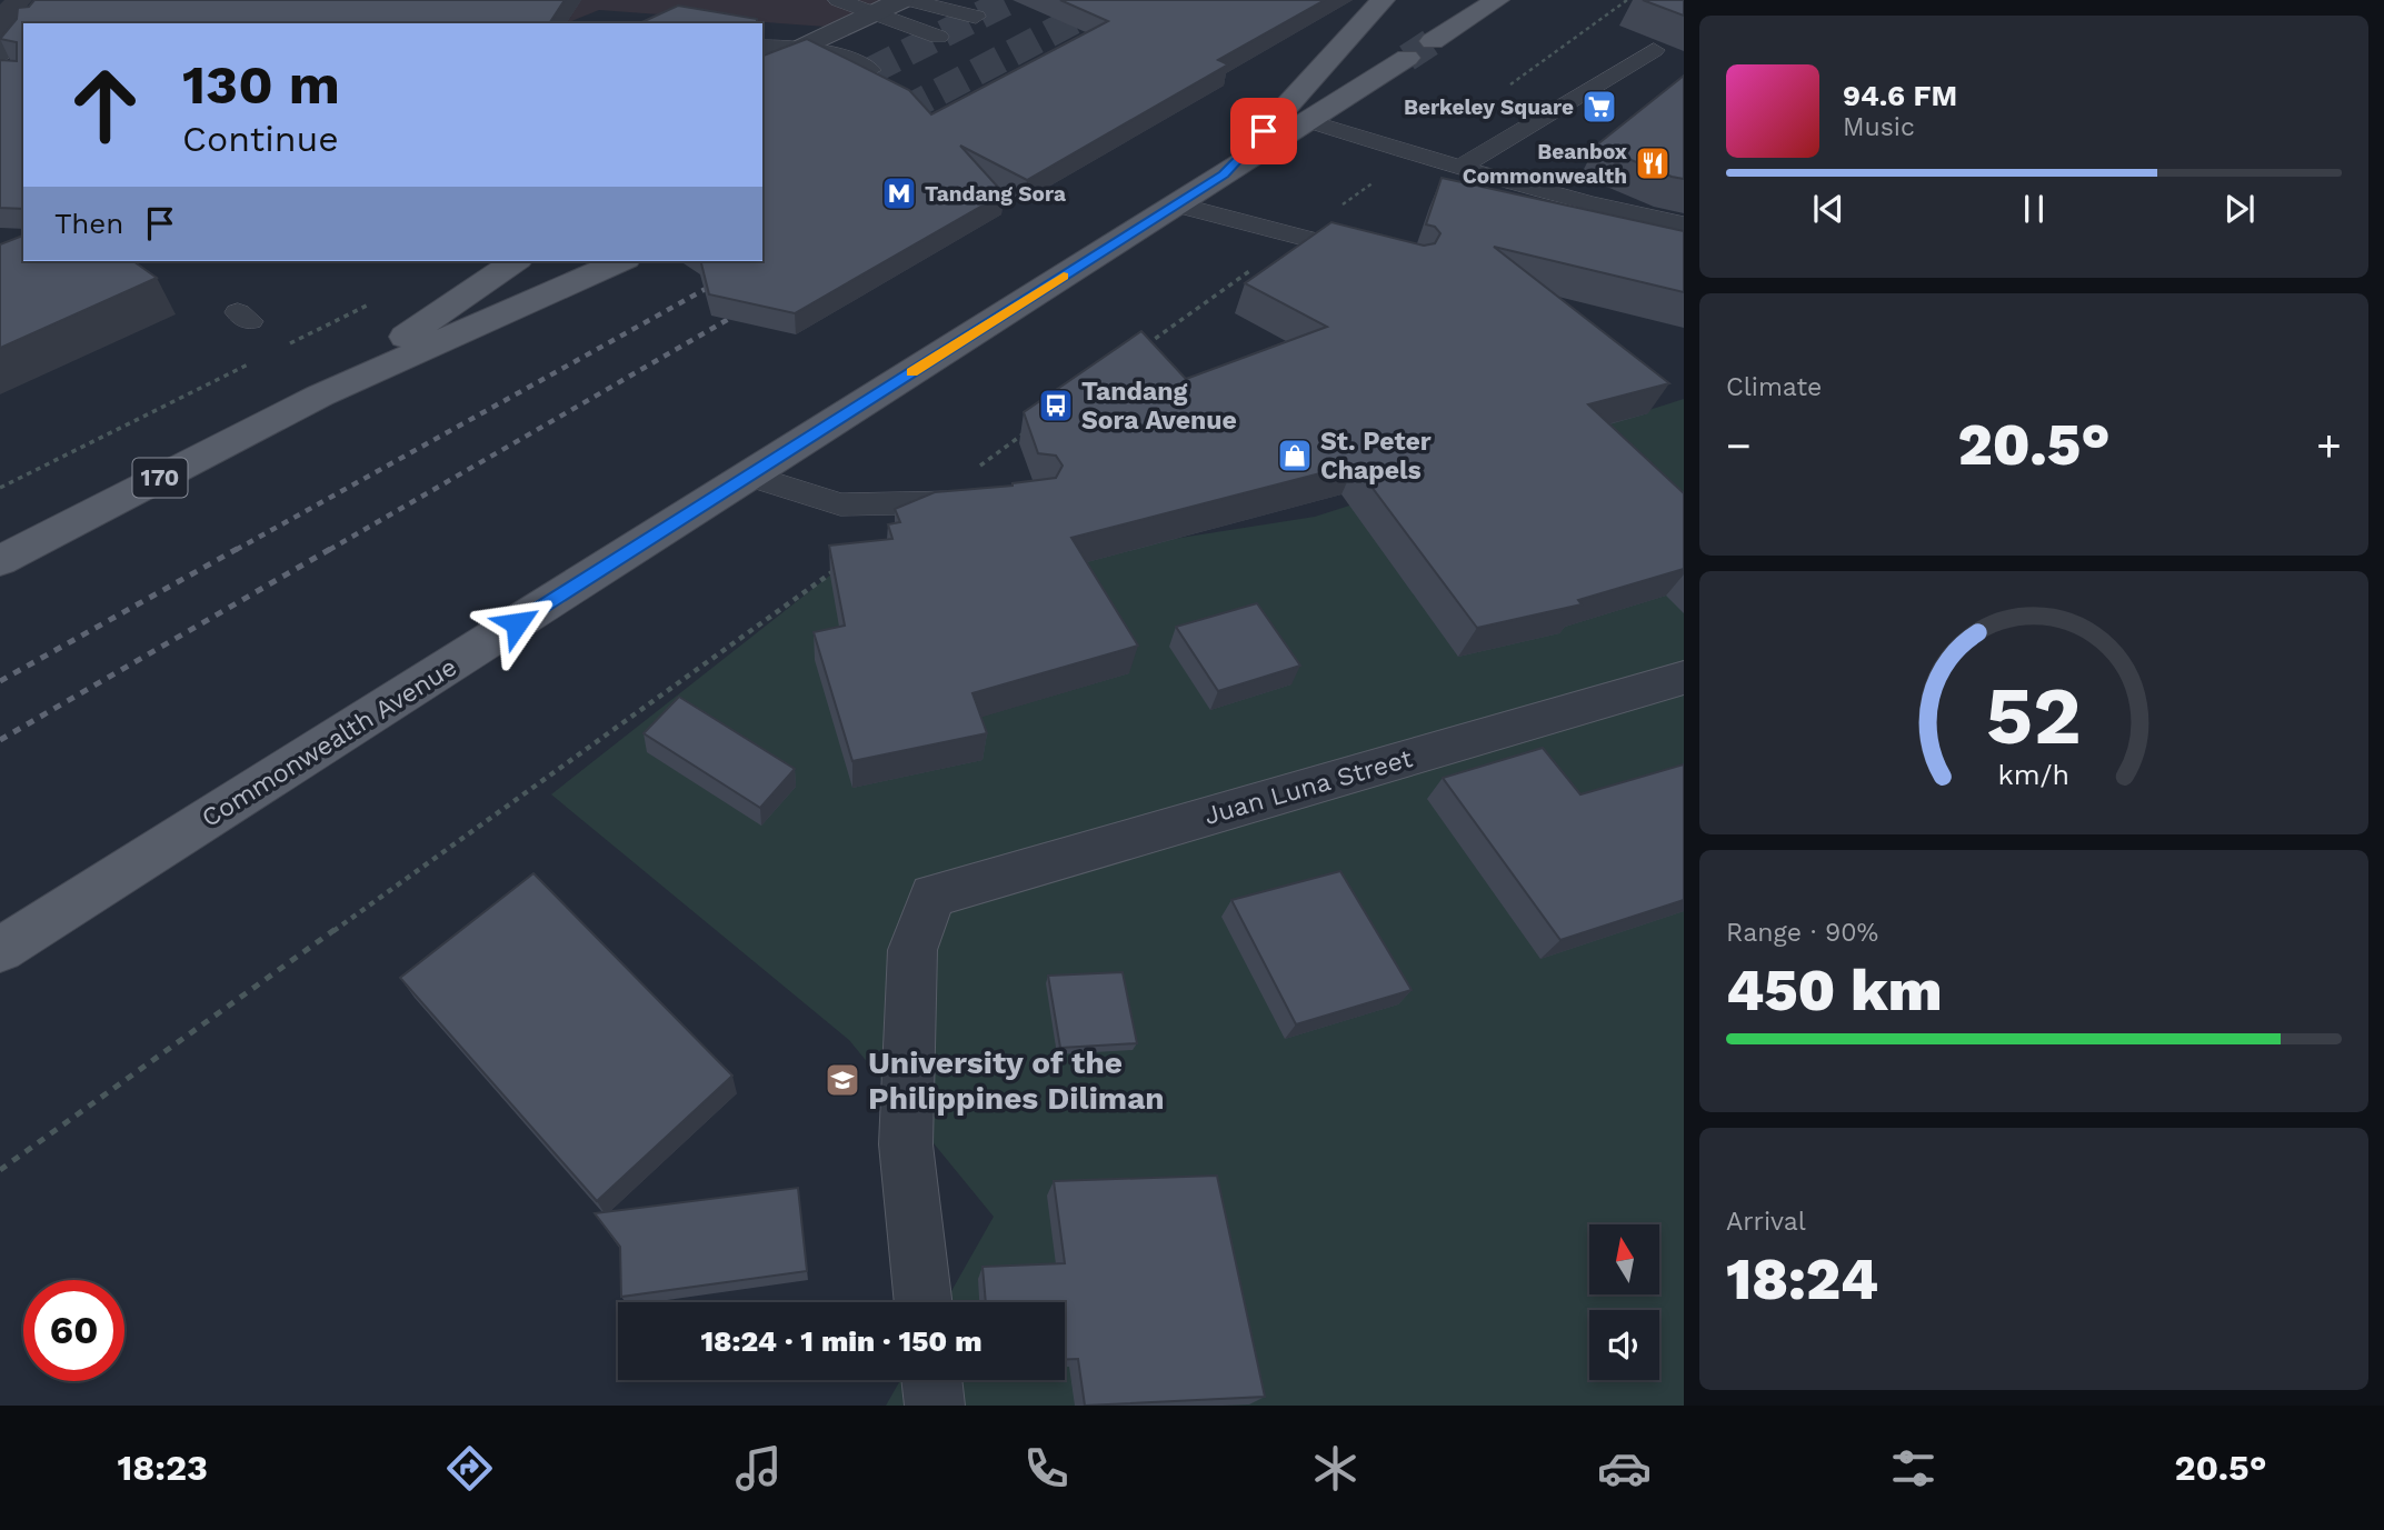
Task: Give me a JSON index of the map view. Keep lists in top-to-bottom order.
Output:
{
  "streets": {
    "main road": ["170", "Commonwealth Avenue"],
    "street": ["Juan Luna Street"]
  },
  "places": {
    "supermarket": ["Berkeley Square"],
    "restaurant": ["Beanbox Commonwealth"],
    "metro station": ["Tandang Sora"],
    "bus stop": ["Tandang Sora Avenue"],
    "shop": ["St. Peter Chapels"],
    "school or university": ["University of the Philippines Diliman"]
  },
  "north": "top",
  "page": {
    "turn": ["130 m", "Continue"],
    "song": ["94.6 FM", "Music"],
    "then": "Then",
    "tile": [
      "Climate",
      ["Range · 90%", "450 km"],
      ["Arrival", "18:24"]
    ],
    "heat": ["−", "20.5°", "+"],
    "limit": "60",
    "trip": "18:24 · 1 min · 150 m",
    "tabs": ["18:23", "20.5°"],
    "gauge": ["52", "km/h"]
  }
}
